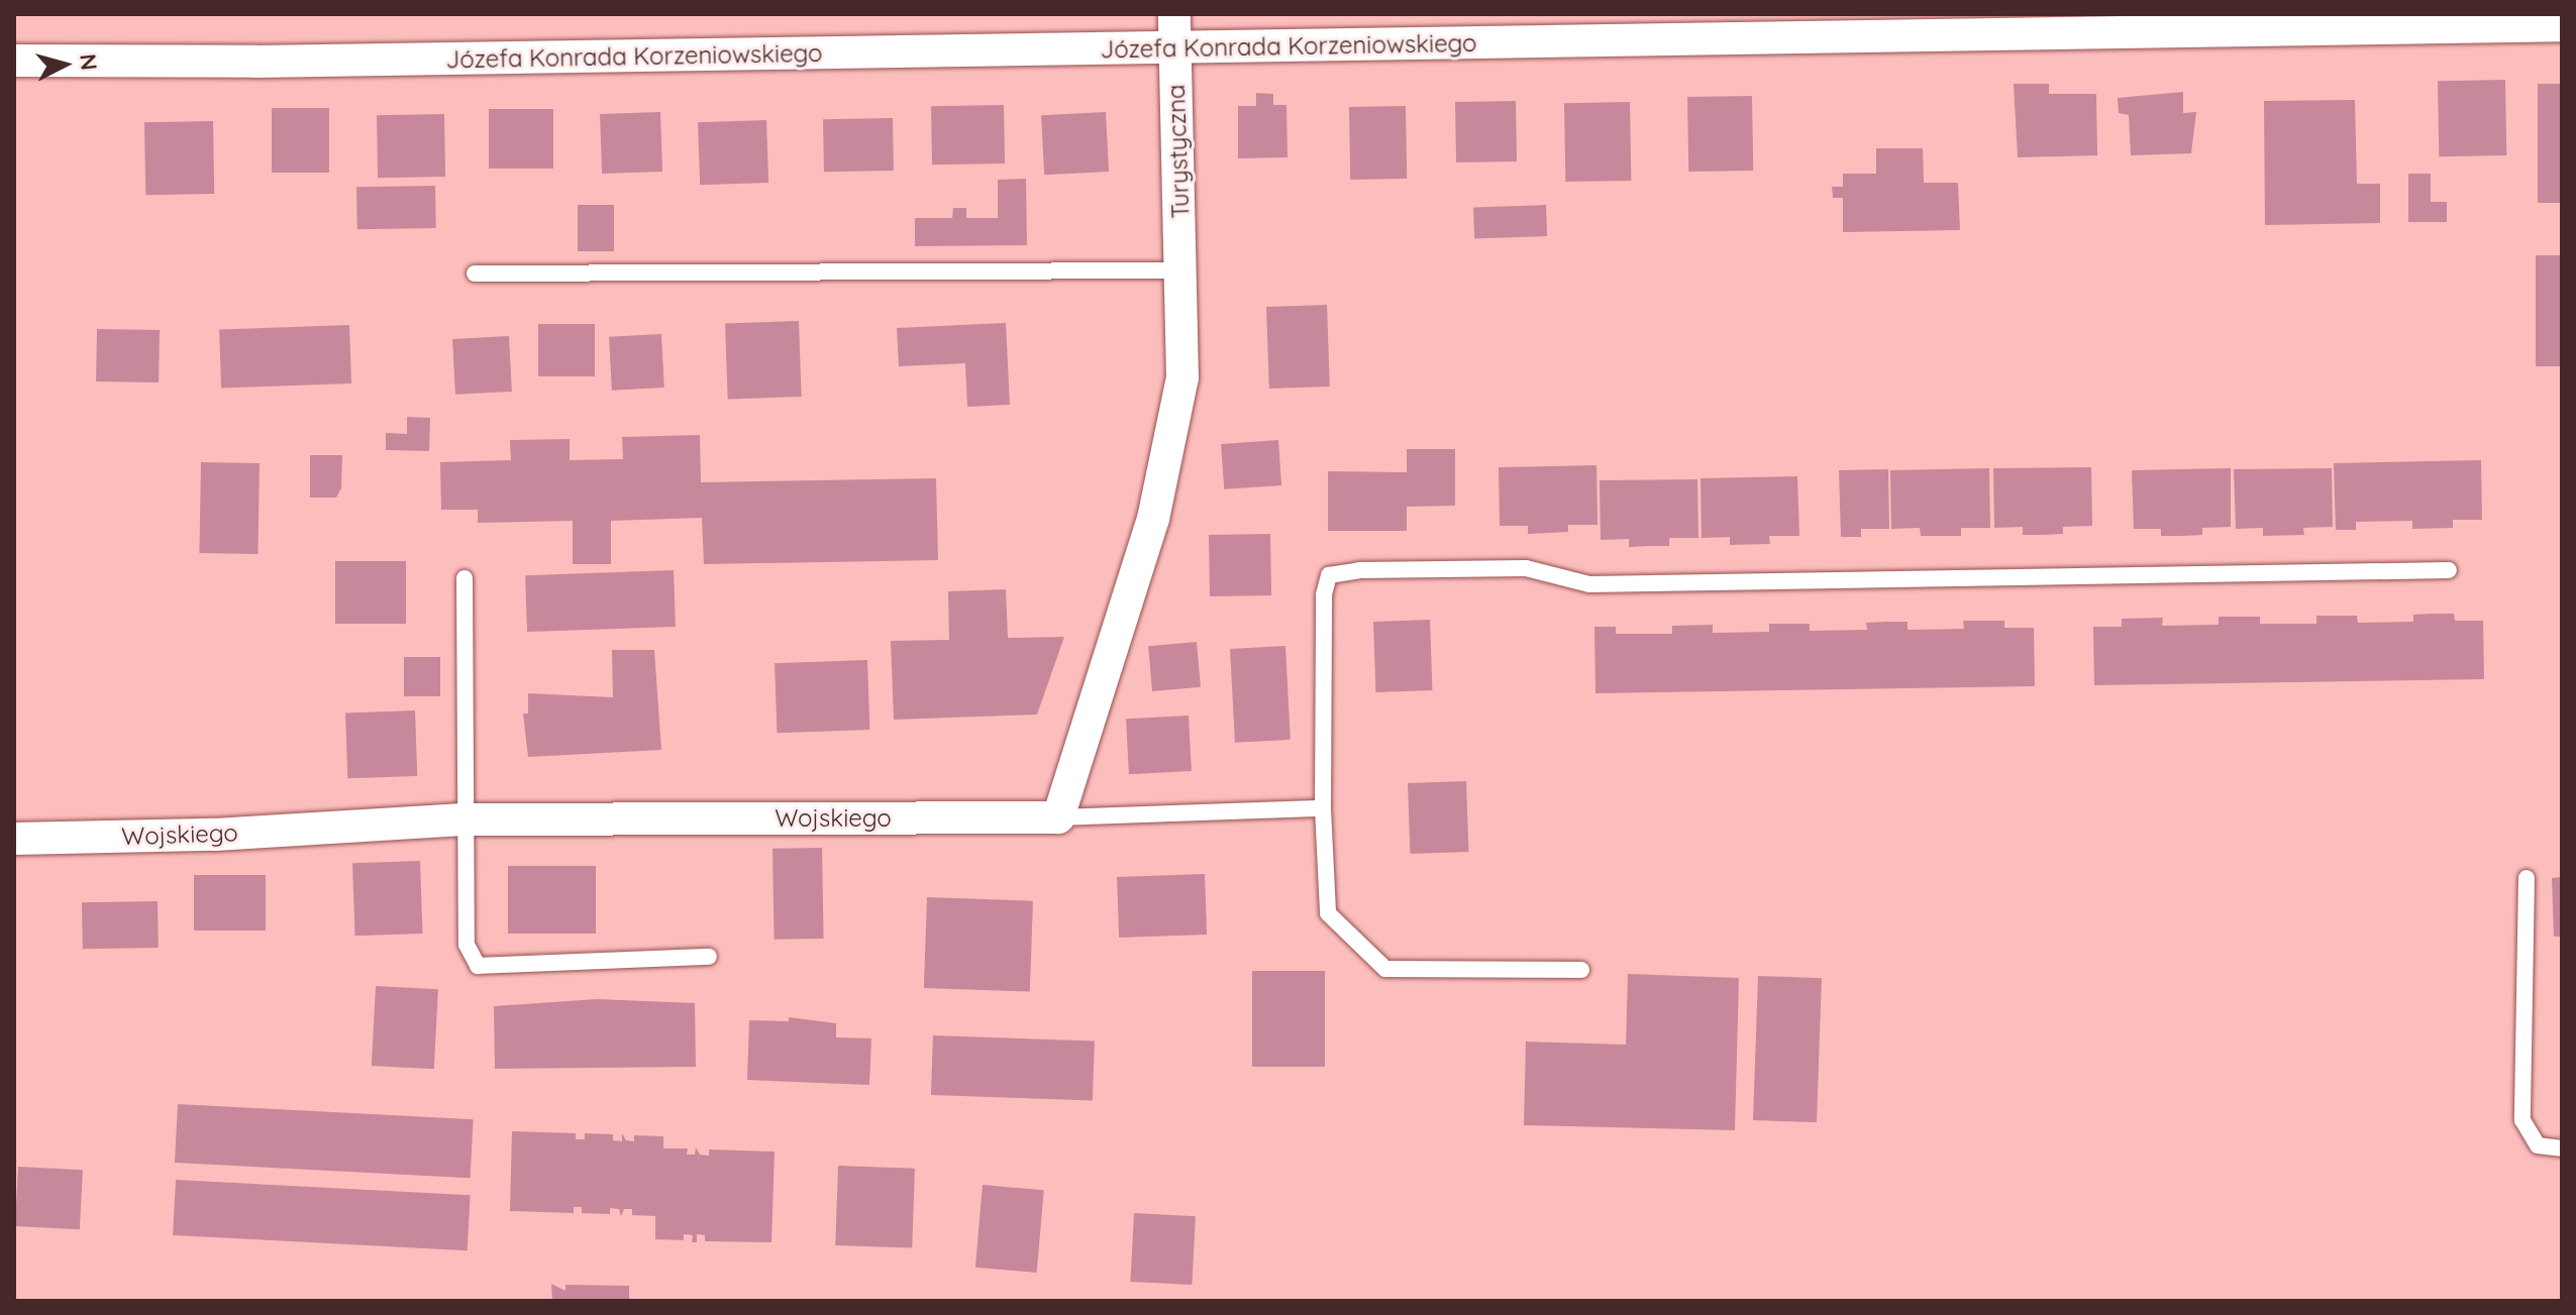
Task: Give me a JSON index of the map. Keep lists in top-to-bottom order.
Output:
{
  "streets": {
    "street": ["Józefa Konrada Korzeniowskiego", "Turystyczna", "Wojskiego"]
  },
  "crossings": [
    ["Józefa Konrada Korzeniowskiego", "Turystyczna"]
  ],
  "north": "right"
}
